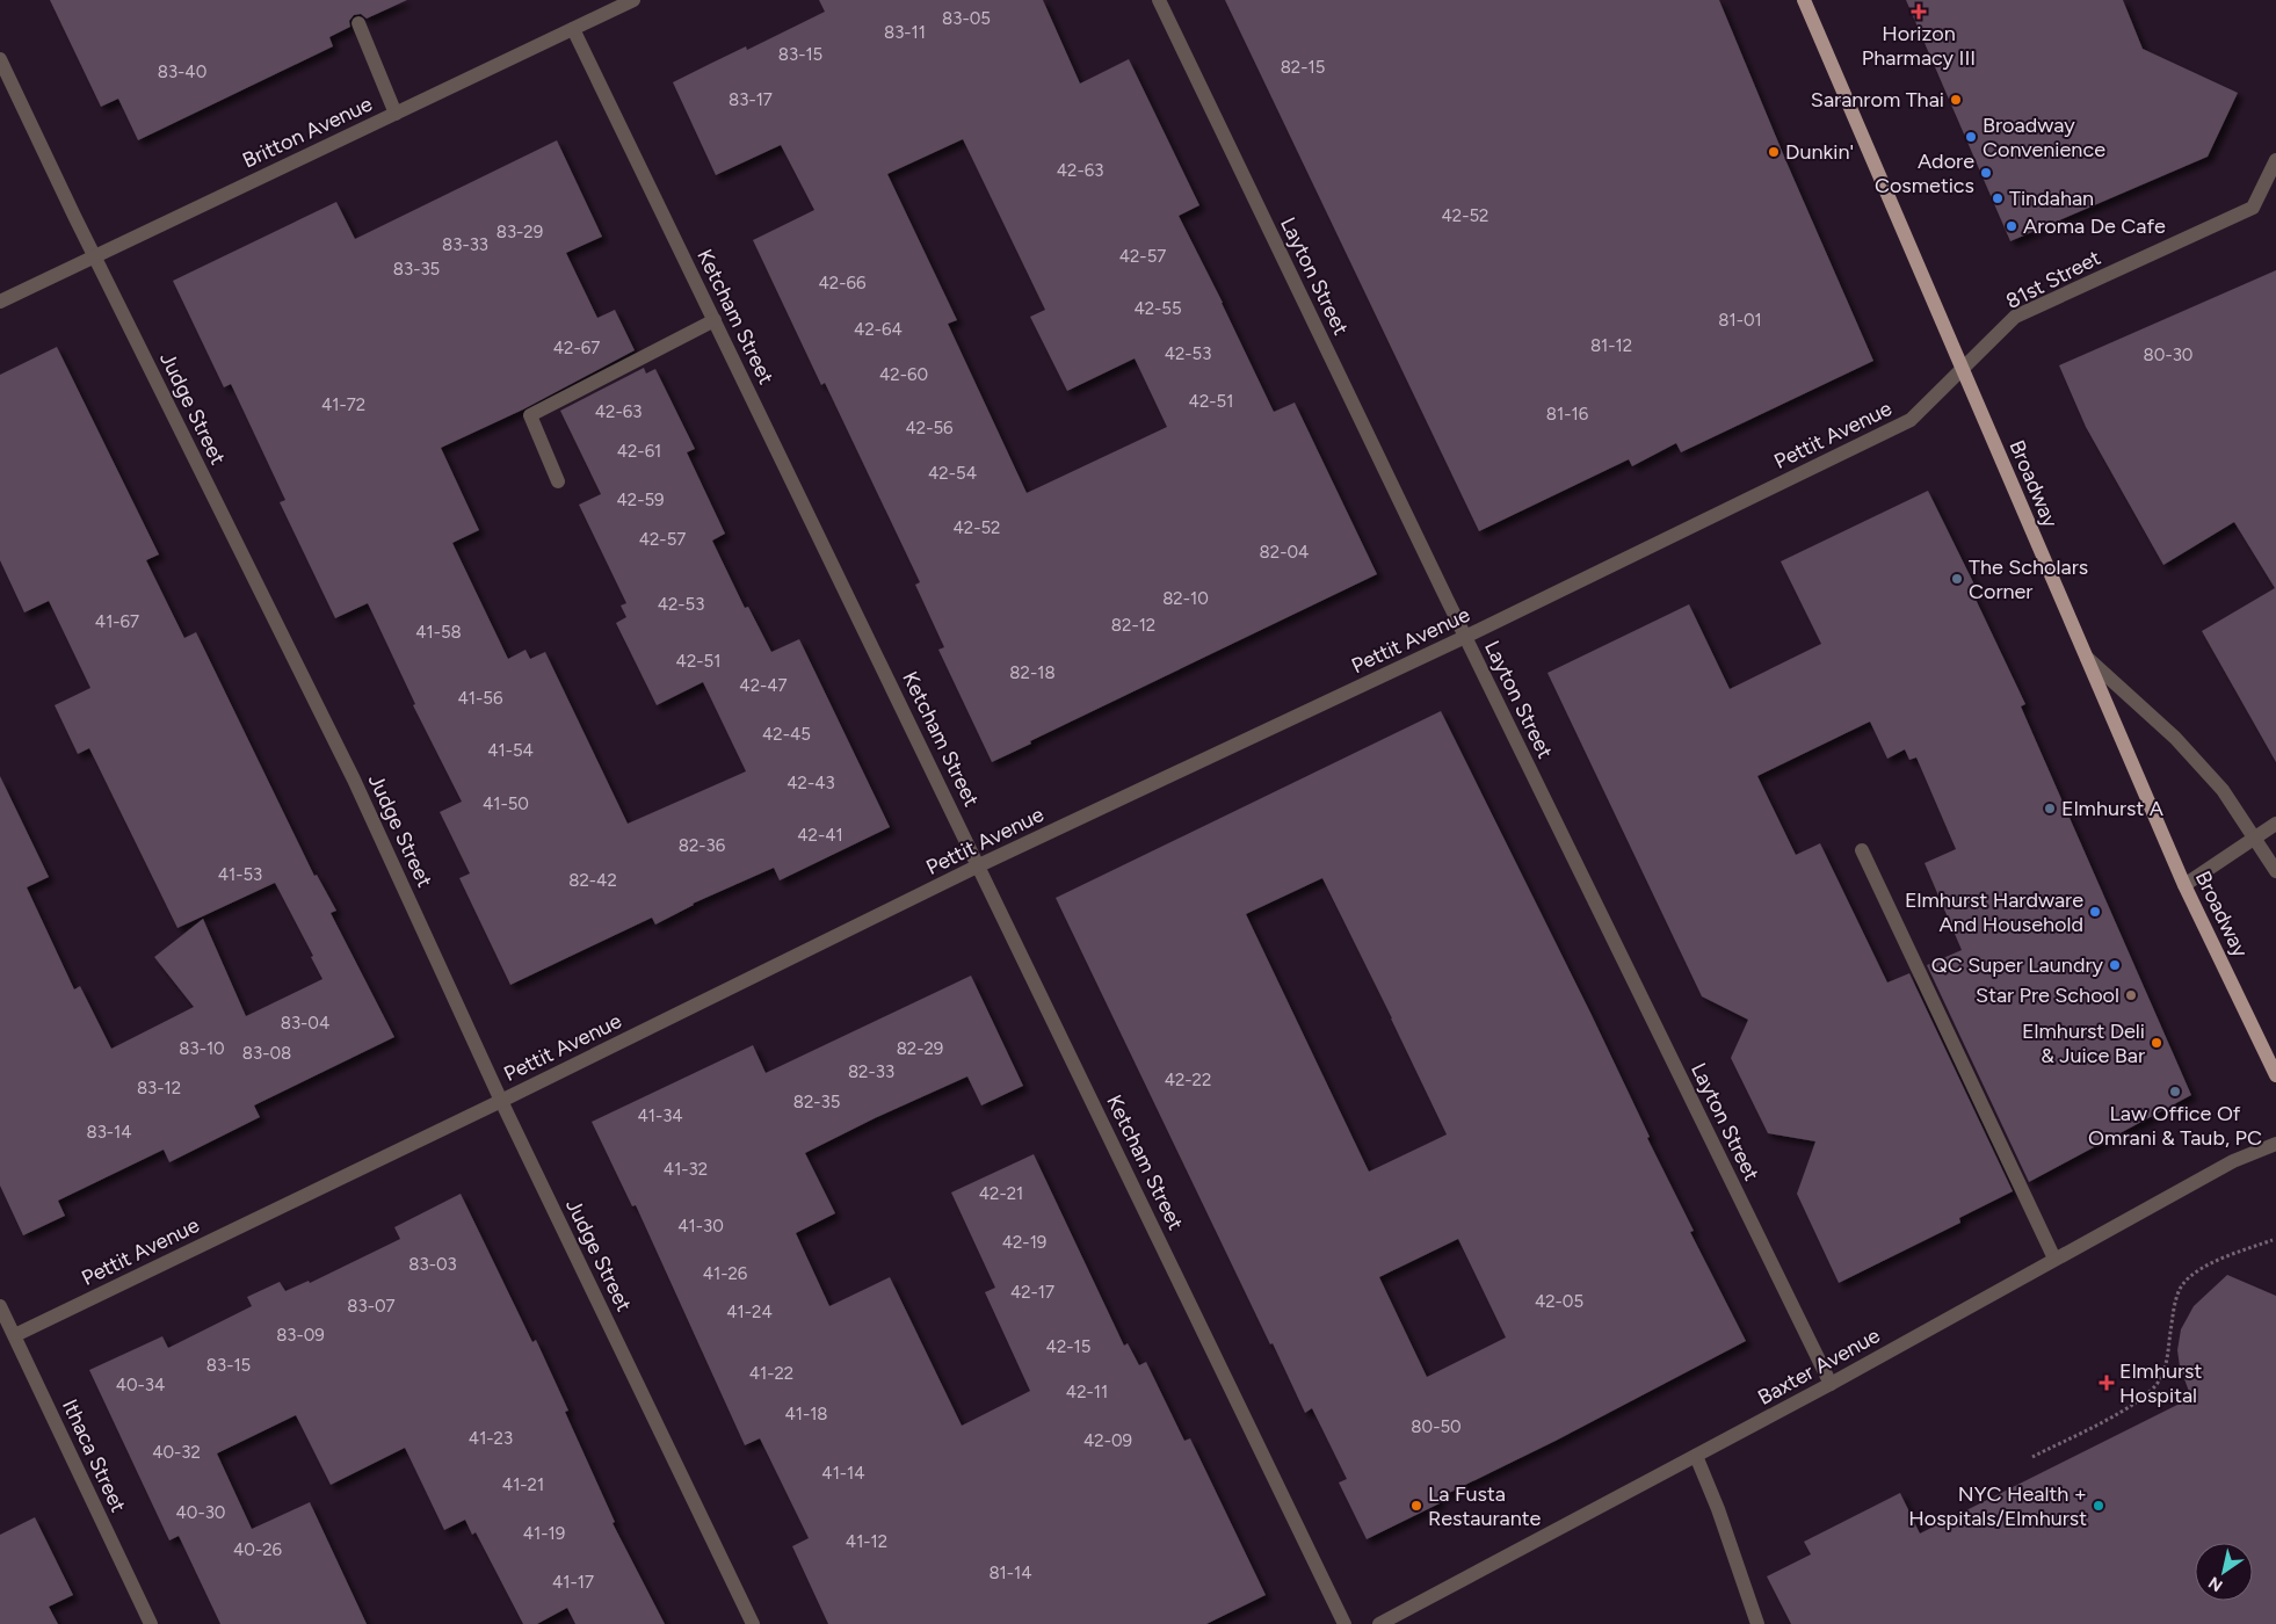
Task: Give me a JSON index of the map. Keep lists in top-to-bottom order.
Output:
{
  "streets": {
    "main road": ["Broadway"],
    "street": [
      "Britton Avenue",
      "Layton Street",
      "81st Street",
      "Ketcham Street",
      "Judge Street",
      "Pettit Avenue",
      "Baxter Avenue",
      "Ithaca Street"
    ]
  },
  "crossings": [
    ["Britton Avenue", "Ketcham Street"],
    ["Britton Avenue", "Judge Street"],
    ["Layton Street", "Pettit Avenue"],
    ["Layton Street", "Baxter Avenue"],
    ["81st Street", "Pettit Avenue"],
    ["81st Street", "Broadway"],
    ["Ketcham Street", "Pettit Avenue"],
    ["Judge Street", "Pettit Avenue"],
    ["Pettit Avenue", "Broadway"],
    ["Pettit Avenue", "Ithaca Street"]
  ],
  "places": {
    "health": ["Horizon Pharmacy III", "Elmhurst Hospital"],
    "other": [
      "Saranrom Thai",
      "Broadway Convenience",
      "Dunkin'",
      "Adore Cosmetics",
      "Tindahan",
      "Aroma De Cafe",
      "The Scholars Corner",
      "Elmhurst A",
      "Elmhurst Hardware And Household",
      "QC Super Laundry",
      "Star Pre School",
      "Elmhurst Deli & Juice Bar",
      "Law Office Of Omrani & Taub, PC",
      "La Fusta Restaurante",
      "NYC Health + Hospitals/Elmhurst"
    ]
  },
  "house_numbers": [
    "83-05",
    "83-11",
    "83-15",
    "82-15",
    "83-40",
    "83-17",
    "42-63",
    "42-52",
    "83-29",
    "83-33",
    "42-57",
    "83-35",
    "42-66",
    "42-55",
    "81-01",
    "42-64",
    "81-12",
    "42-67",
    "42-53",
    "80-30",
    "42-60",
    "42-51",
    "41-72",
    "42-63",
    "81-16",
    "42-56",
    "42-61",
    "42-54",
    "42-59",
    "42-52",
    "42-57",
    "82-04",
    "82-10",
    "42-53",
    "41-67",
    "82-12",
    "41-58",
    "42-51",
    "82-18",
    "42-47",
    "41-56",
    "42-45",
    "41-54",
    "42-43",
    "41-50",
    "42-41",
    "82-36",
    "41-53",
    "82-42",
    "83-04",
    "83-10",
    "82-29",
    "83-08",
    "82-33",
    "42-22",
    "83-12",
    "82-35",
    "41-34",
    "83-14",
    "41-32",
    "42-21",
    "41-30",
    "42-19",
    "83-03",
    "41-26",
    "42-17",
    "42-05",
    "83-07",
    "41-24",
    "83-09",
    "42-15",
    "83-15",
    "41-22",
    "40-34",
    "42-11",
    "41-18",
    "80-50",
    "41-23",
    "42-09",
    "40-32",
    "41-14",
    "41-21",
    "40-30",
    "41-19",
    "41-12",
    "40-26",
    "81-14",
    "41-17"
  ],
  "north": "bottom left"
}
